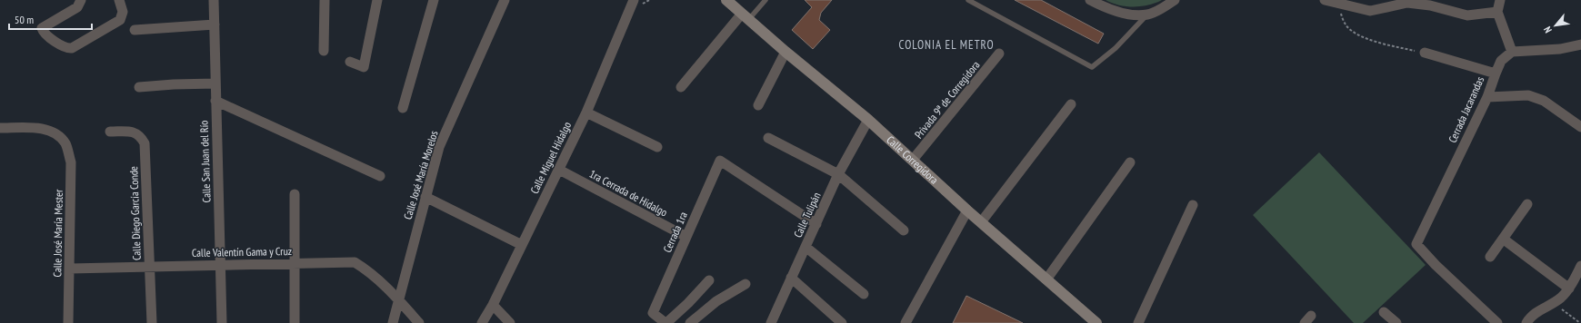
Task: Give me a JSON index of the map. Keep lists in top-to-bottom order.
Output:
{
  "streets": {
    "street": [
      "Privada 9ª de Corregidora",
      "Cerrada Jacarandas",
      "Calle Miguel Hidalgo",
      "Calle Corregidora",
      "Calle San Juan del Río",
      "Calle José María Morelos",
      "1ra Cerrada de Hidalgo",
      "Calle Diego García Conde",
      "Calle Tulipán",
      "Cerrada 1ra",
      "Calle José María Mester",
      "Calle Valentín Gama y Cruz"
    ]
  },
  "crossings": [
    ["Privada 9ª de Corregidora", "Calle Corregidora"],
    ["Calle Miguel Hidalgo", "1ra Cerrada de Hidalgo"],
    ["Calle Corregidora", "Calle Tulipán"],
    ["Calle San Juan del Río", "Calle Valentín Gama y Cruz"],
    ["Calle José María Morelos", "Calle Valentín Gama y Cruz"],
    ["1ra Cerrada de Hidalgo", "Cerrada 1ra"],
    ["Calle Diego García Conde", "Calle Valentín Gama y Cruz"],
    ["Calle Tulipán", "Cerrada 1ra"],
    ["Calle José María Mester", "Calle Valentín Gama y Cruz"]
  ],
  "districts": ["COLONIA EL METRO"],
  "scale_bar": "50 m",
  "north": "bottom left"
}
